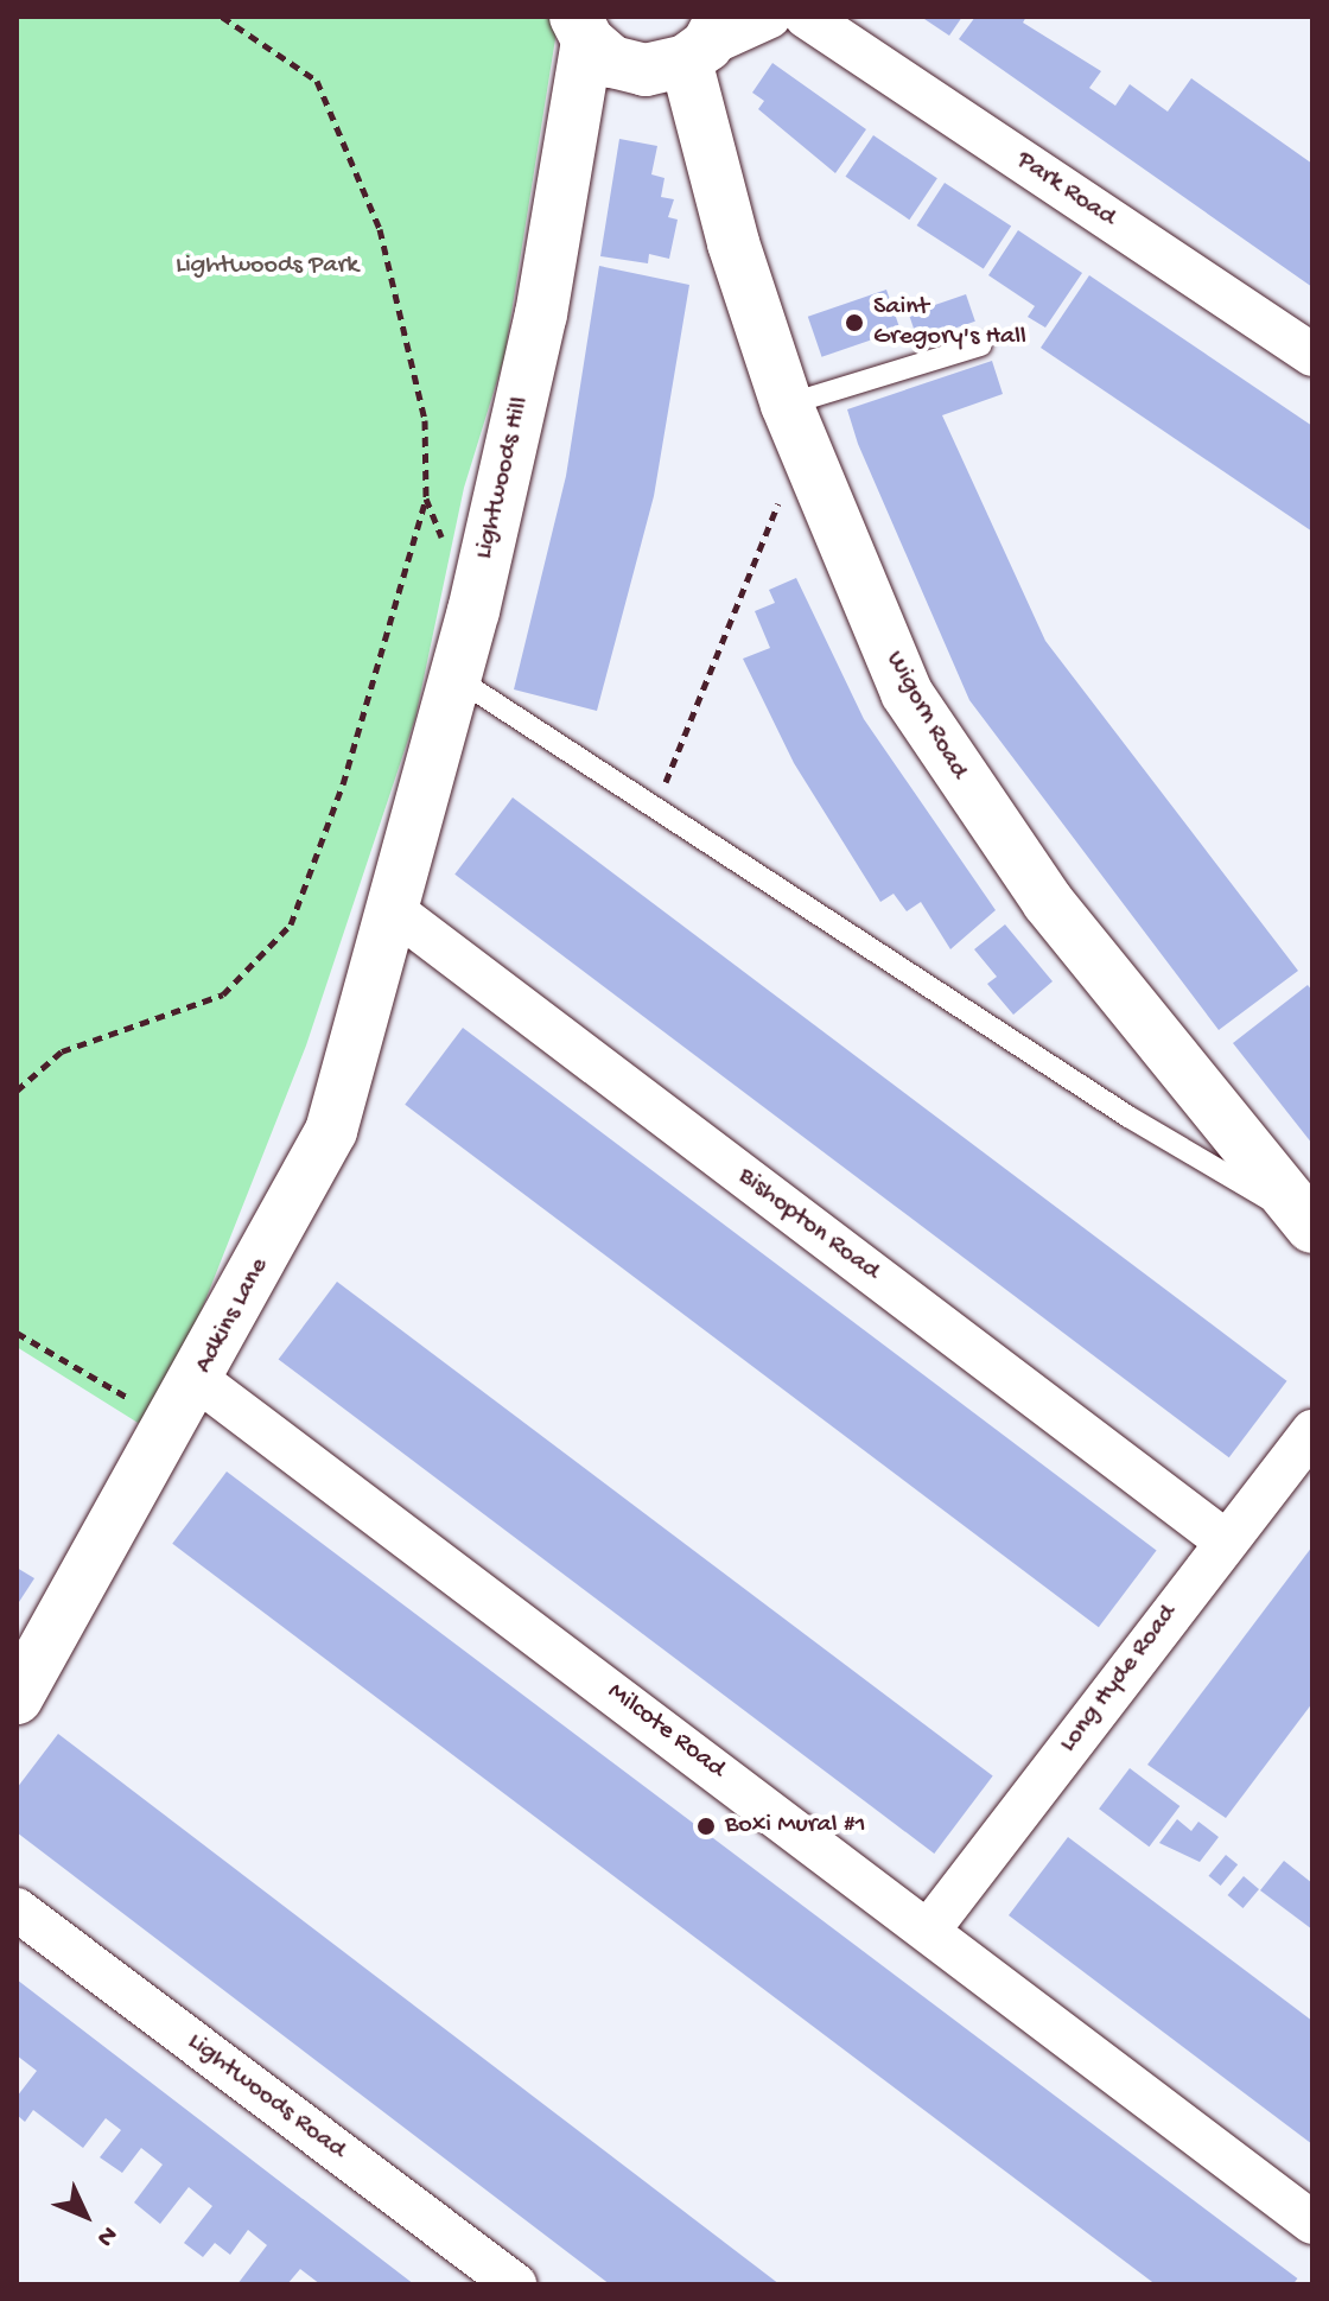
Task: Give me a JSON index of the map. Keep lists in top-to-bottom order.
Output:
{
  "streets": {
    "street": [
      "Park Road",
      "Lightwoods Hill",
      "Wigorn Road",
      "Bishopton Road",
      "Adkins Lane",
      "Long Hyde Road",
      "Milcote Road",
      "Lightwoods Road"
    ]
  },
  "crossings": [
    ["Park Road", "Wigorn Road"],
    ["Lightwoods Hill", "Bishopton Road"],
    ["Lightwoods Hill", "Adkins Lane"],
    ["Bishopton Road", "Adkins Lane"],
    ["Bishopton Road", "Long Hyde Road"],
    ["Adkins Lane", "Milcote Road"],
    ["Long Hyde Road", "Milcote Road"]
  ],
  "parks": ["Lightwoods Park"],
  "places": ["Saint Gregory's Hall", "Boxi Mural #1"],
  "north": "bottom right"
}
